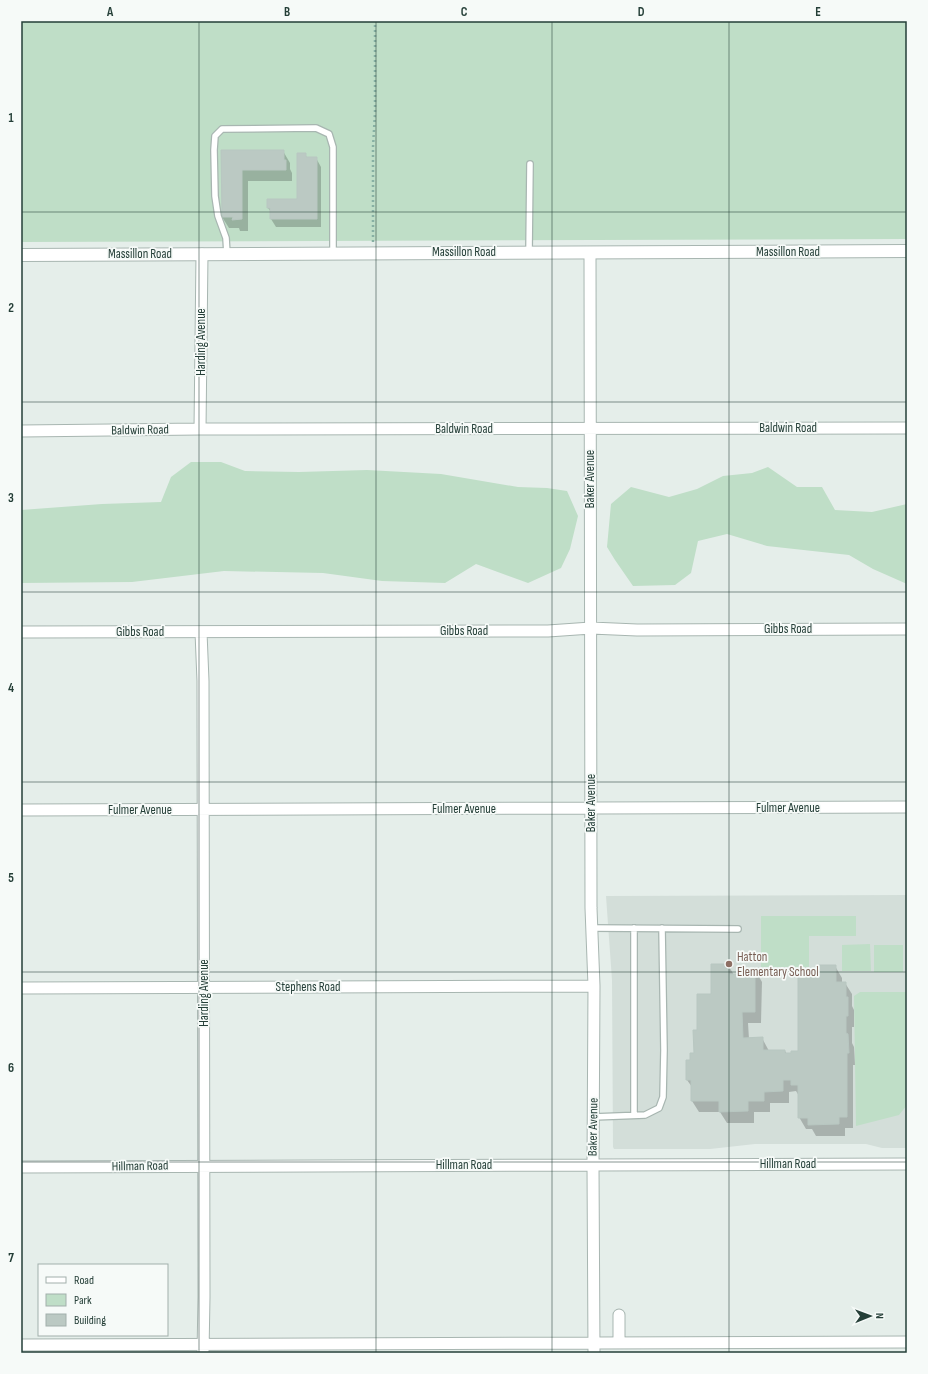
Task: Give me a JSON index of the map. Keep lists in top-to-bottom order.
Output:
{
  "streets": {
    "street": [
      "Massillon Road",
      "Harding Avenue",
      "Baldwin Road",
      "Baker Avenue",
      "Gibbs Road",
      "Fulmer Avenue",
      "Stephens Road",
      "Hillman Road"
    ]
  },
  "crossings": [
    ["Massillon Road", "Harding Avenue"],
    ["Massillon Road", "Baker Avenue"],
    ["Harding Avenue", "Baldwin Road"],
    ["Harding Avenue", "Gibbs Road"],
    ["Harding Avenue", "Fulmer Avenue"],
    ["Harding Avenue", "Stephens Road"],
    ["Harding Avenue", "Hillman Road"],
    ["Baldwin Road", "Baker Avenue"],
    ["Baker Avenue", "Gibbs Road"],
    ["Baker Avenue", "Fulmer Avenue"],
    ["Baker Avenue", "Stephens Road"],
    ["Baker Avenue", "Hillman Road"]
  ],
  "places": ["Hatton Elementary School"],
  "legend": ["Road", "Park", "Building"],
  "north": "right",
  "grid": {
    "columns": [
      "A",
      "B",
      "C",
      "D",
      "E"
    ],
    "rows": [
      "1",
      "2",
      "3",
      "4",
      "5",
      "6",
      "7"
    ]
  }
}
